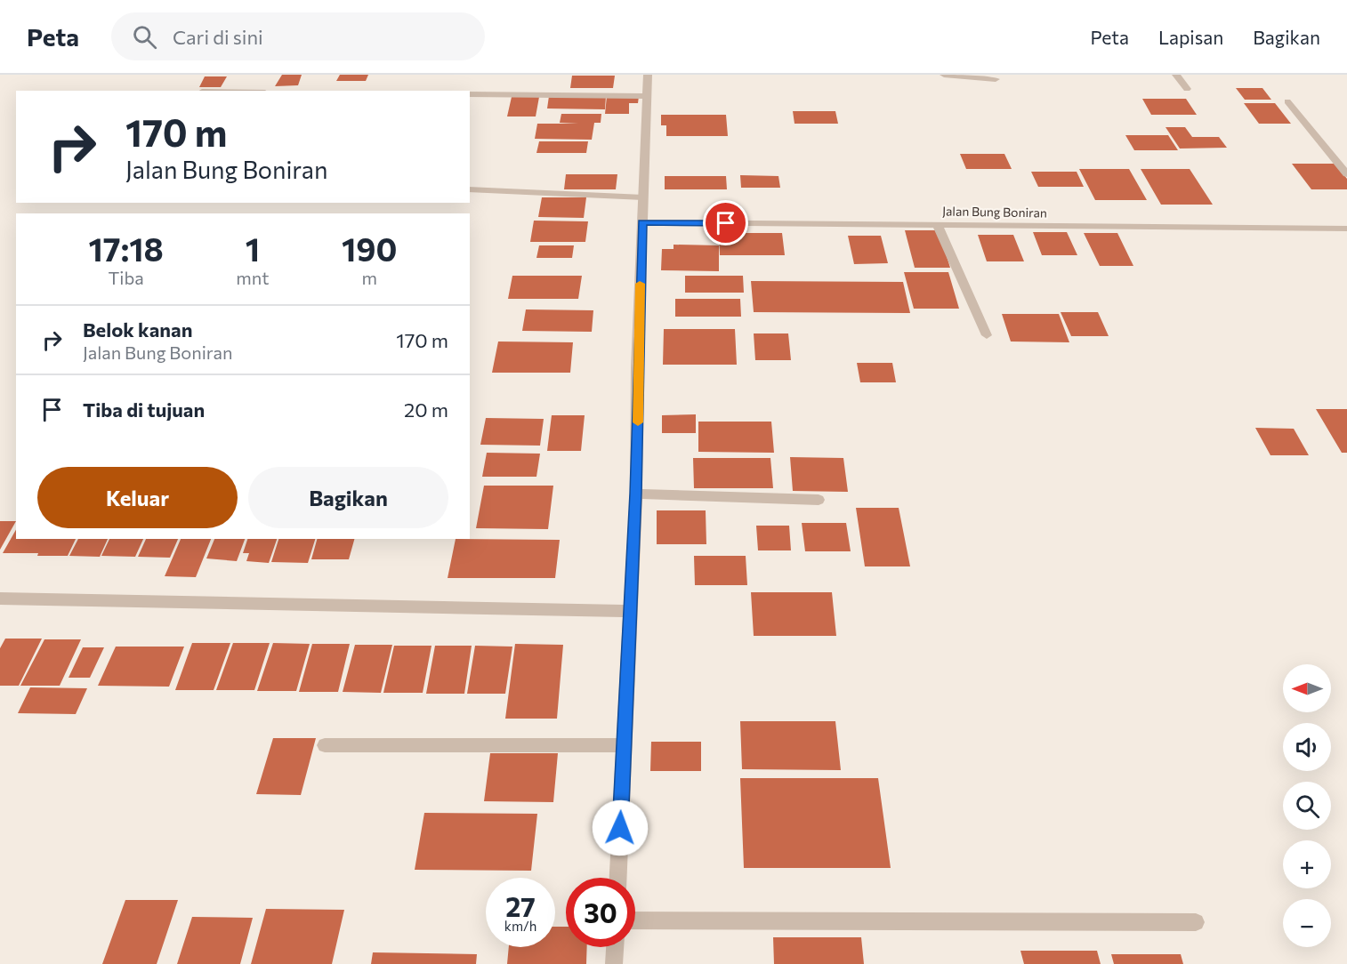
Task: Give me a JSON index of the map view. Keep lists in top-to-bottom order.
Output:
{
  "streets": {
    "street": ["Jalan Bung Boniran"]
  },
  "north": "left",
  "page": {
    "header": "Peta",
    "search": "Cari di sini",
    "nav": ["Peta", "Lapisan", "Bagikan"],
    "turn": ["170 m", "Jalan Bung Boniran"],
    "eta": [
      "17:18",
      "Tiba",
      "1",
      "mnt",
      "190",
      "m"
    ],
    "list": [
      {
        "name": "Belok kanan",
        "note": "Jalan Bung Boniran",
        "value": "170 m"
      },
      {
        "name": "Tiba di tujuan",
        "value": "20 m"
      }
    ],
    "buttons": ["Keluar", "Bagikan"],
    "map_buttons": ["+", "−"],
    "speed": "27 km/h",
    "limit": "30"
  }
}
